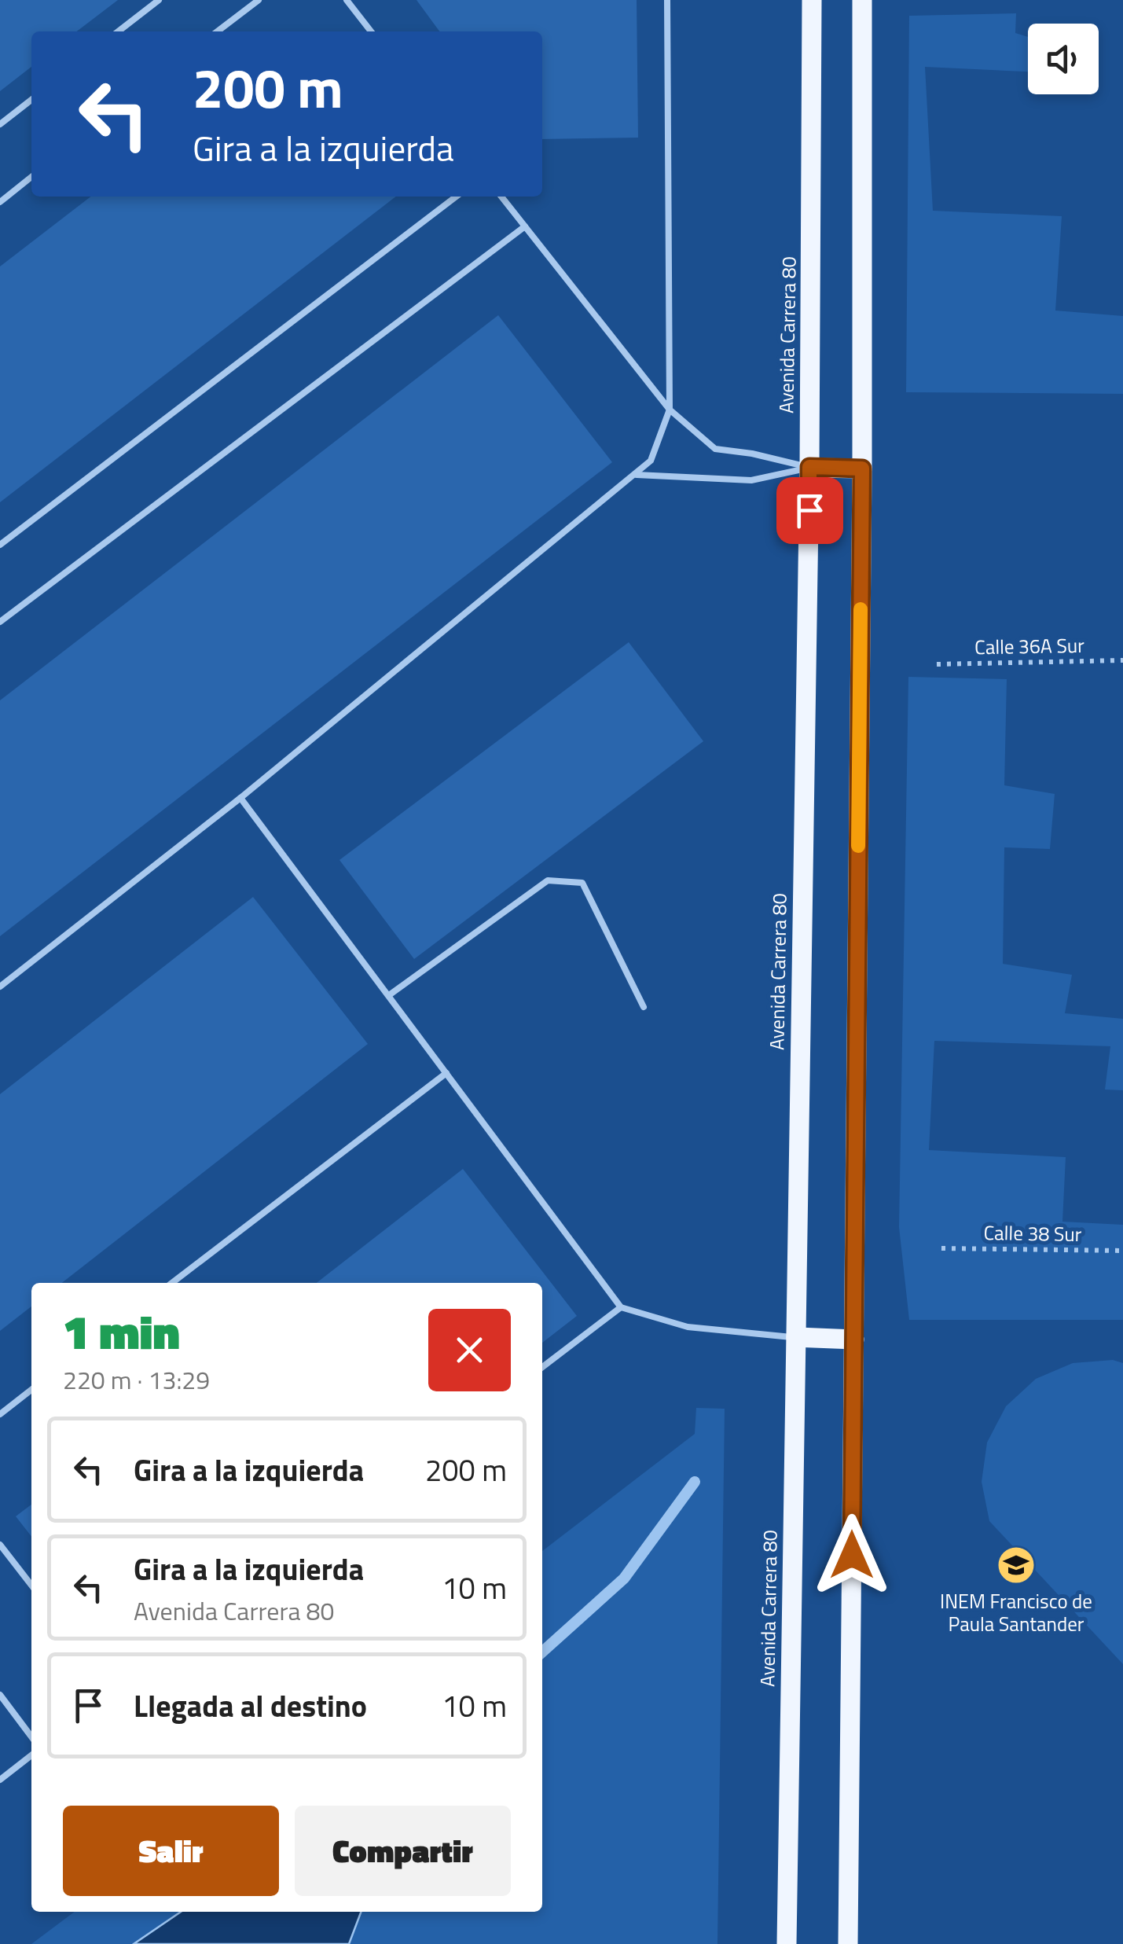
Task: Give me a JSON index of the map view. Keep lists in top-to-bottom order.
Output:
{
  "streets": {
    "main road": ["Avenida Carrera 80"],
    "path": ["Calle 36A Sur", "Calle 38 Sur"]
  },
  "places": {
    "school or university": ["INEM Francisco de Paula Santander"]
  },
  "page": {
    "turn": ["200 m", "Gira a la izquierda"],
    "heading": ["1 min", "220 m · 13:29"],
    "list": [
      {
        "name": "Gira a la izquierda",
        "value": "200 m"
      },
      {
        "name": "Gira a la izquierda",
        "note": "Avenida Carrera 80",
        "value": "10 m"
      },
      {
        "name": "Llegada al destino",
        "value": "10 m"
      }
    ],
    "buttons": ["Salir", "Compartir"]
  }
}
